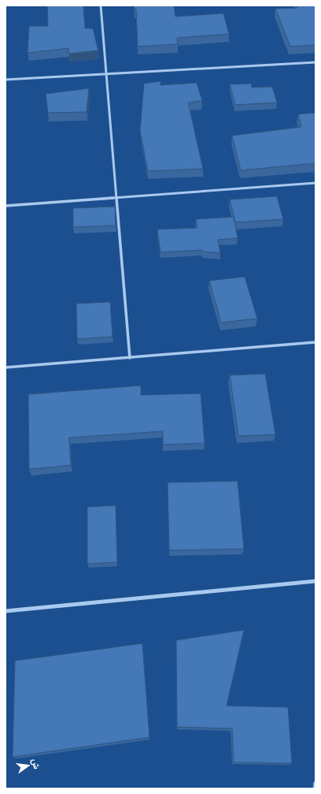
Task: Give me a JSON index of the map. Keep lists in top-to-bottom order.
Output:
{
  "north": "right"
}
